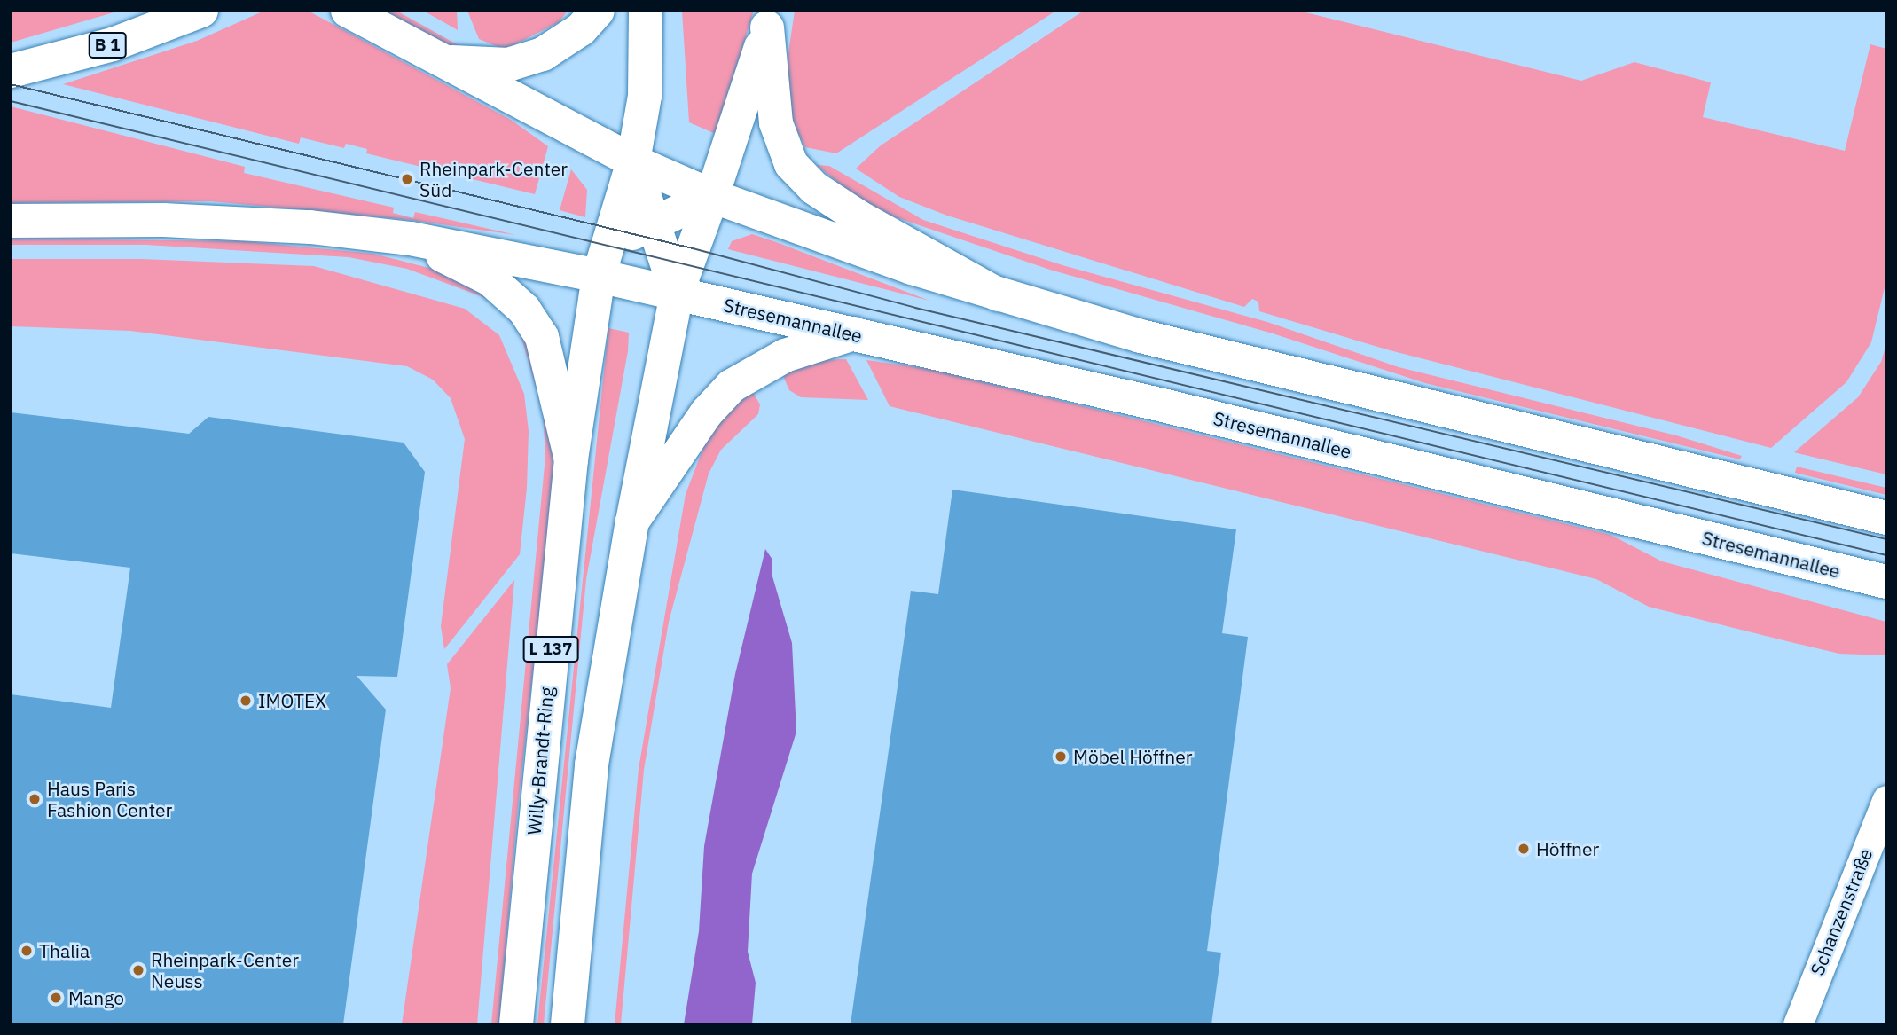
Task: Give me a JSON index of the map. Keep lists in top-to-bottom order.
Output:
{
  "streets": {
    "main road": [
      "B 1",
      "Stresemannallee",
      "L 137",
      "Willy-Brandt-Ring"
    ],
    "street": ["Schanzenstraße"]
  },
  "crossings": [
    ["Stresemannallee", "L 137"],
    ["Stresemannallee", "Willy-Brandt-Ring"],
    ["L 137", "Willy-Brandt-Ring"]
  ],
  "places": [
    "Rheinpark-Center Süd",
    "IMOTEX",
    "Möbel Höffner",
    "Haus Paris Fashion Center",
    "Höffner",
    "Thalia",
    "Rheinpark-Center Neuss",
    "Mango"
  ]
}
